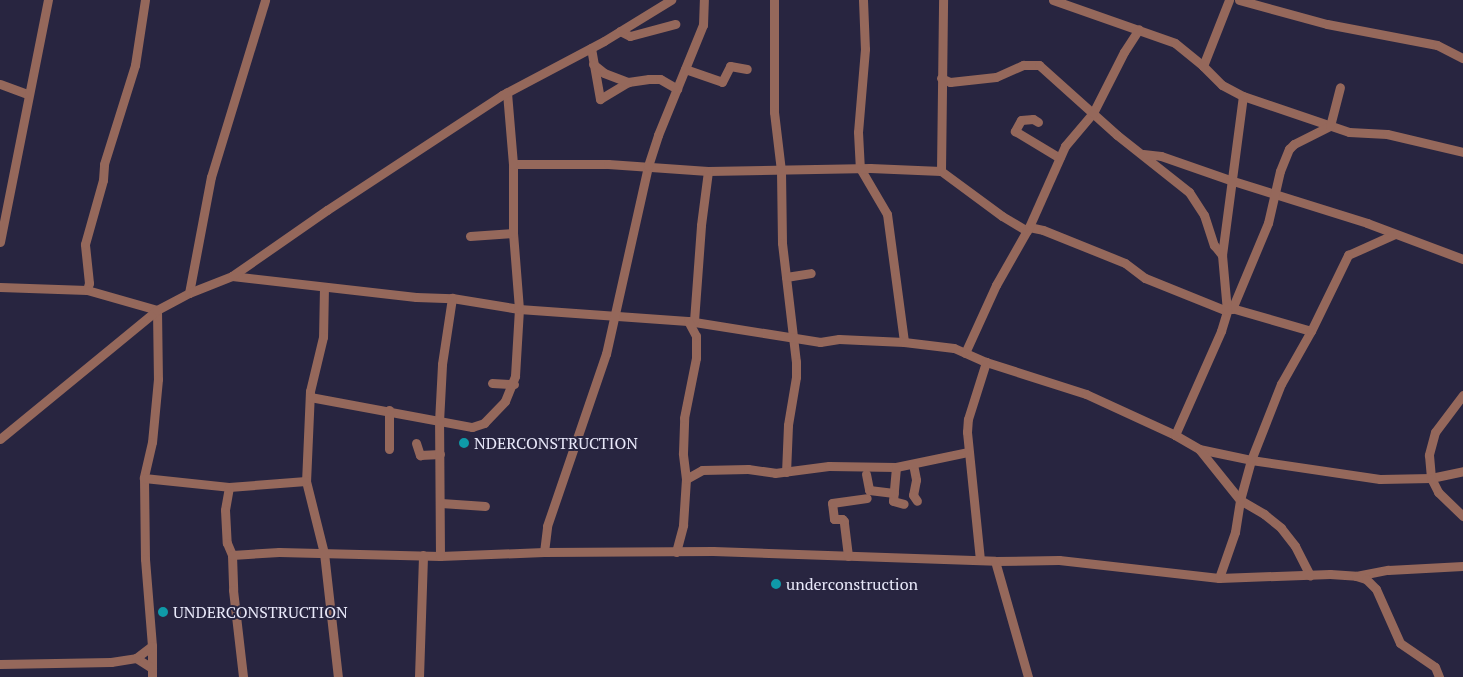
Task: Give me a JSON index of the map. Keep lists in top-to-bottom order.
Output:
{
  "places": ["NDERCONSTRUCTION", "underconstruction", "UNDERCONSTRUCTION"]
}
